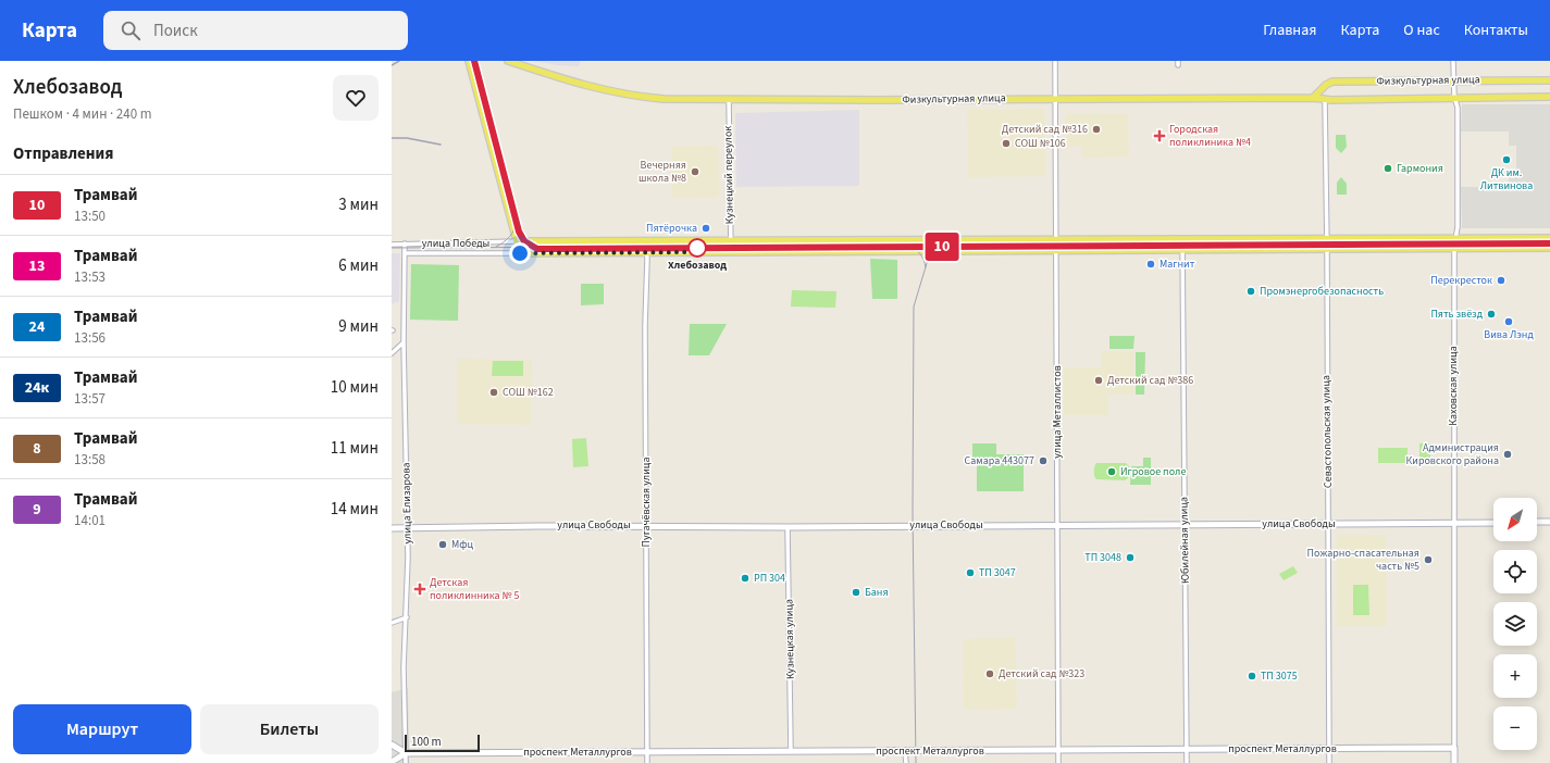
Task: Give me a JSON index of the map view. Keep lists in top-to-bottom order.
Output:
{
  "streets": {
    "main road": ["Физкультурная улица", "улица Победы", "Каховская улица"],
    "street": [
      "Кузнецкий переулок",
      "улица Металлистов",
      "Севастопольская улица",
      "Пугачёвская улица",
      "улица Елизарова",
      "улица Свободы",
      "Юбилейная улица",
      "Кузнецкая улица",
      "проспект Металлургов"
    ]
  },
  "crossings": [
    ["Физкультурная улица", "Кузнецкий переулок"],
    ["Физкультурная улица", "Каховская улица"],
    ["Физкультурная улица", "улица Металлистов"],
    ["Физкультурная улица", "Севастопольская улица"],
    ["Кузнецкий переулок", "улица Победы"],
    ["улица Победы", "Каховская улица"],
    ["улица Победы", "улица Металлистов"],
    ["улица Победы", "Севастопольская улица"],
    ["улица Победы", "Пугачёвская улица"],
    ["улица Победы", "улица Елизарова"],
    ["улица Победы", "Юбилейная улица"],
    ["Каховская улица", "улица Свободы"],
    ["Каховская улица", "проспект Металлургов"],
    ["улица Металлистов", "улица Свободы"],
    ["улица Металлистов", "проспект Металлургов"],
    ["Севастопольская улица", "улица Свободы"],
    ["Севастопольская улица", "проспект Металлургов"],
    ["Пугачёвская улица", "улица Свободы"],
    ["Пугачёвская улица", "проспект Металлургов"],
    ["улица Елизарова", "улица Свободы"],
    ["улица Елизарова", "проспект Металлургов"],
    ["улица Свободы", "Юбилейная улица"],
    ["улица Свободы", "Кузнецкая улица"],
    ["Юбилейная улица", "проспект Металлургов"],
    ["Кузнецкая улица", "проспект Металлургов"]
  ],
  "places": {
    "other": [
      "Детский сад №316",
      "СОШ №106",
      "ДК им. Литвинова",
      "Гармония",
      "Вечерняя школа №8",
      "Пятёрочка",
      "Хлебозавод",
      "Магнит",
      "Перекресток",
      "Промэнергобезопасность",
      "Пять звёзд",
      "Вива Лэнд",
      "Детский сад №386",
      "СОШ №162",
      "Администрация Кировского района",
      "Самара 443077",
      "Игровое поле",
      "Мфц",
      "ТП 3048",
      "Пожарно-спасательная часть №5",
      "ТП 3047",
      "РП 304",
      "Баня",
      "Детский сад №323",
      "ТП 3075"
    ],
    "health": ["Городская поликлиника №4", "Детская поликлинника № 5"]
  },
  "lines": ["tram line 10"],
  "scale_bar": "100 m",
  "north": "bottom left",
  "page": {
    "header": "Карта",
    "search": "Поиск",
    "nav": [
      "Главная",
      "Карта",
      "О нас",
      "Контакты"
    ],
    "heading": [
      ["Хлебозавод", "Пешком · 4 мин · 240 m"],
      "Отправления"
    ],
    "on_map": "10",
    "list": [
      {
        "mark": "10",
        "name": "Трамвай",
        "note": "13:50",
        "value": "3 мин"
      },
      {
        "mark": "13",
        "name": "Трамвай",
        "note": "13:53",
        "value": "6 мин"
      },
      {
        "mark": "24",
        "name": "Трамвай",
        "note": "13:56",
        "value": "9 мин"
      },
      {
        "mark": "24к",
        "name": "Трамвай",
        "note": "13:57",
        "value": "10 мин"
      },
      {
        "mark": "8",
        "name": "Трамвай",
        "note": "13:58",
        "value": "11 мин"
      },
      {
        "mark": "9",
        "name": "Трамвай",
        "note": "14:01",
        "value": "14 мин"
      }
    ],
    "map_buttons": ["+", "−"],
    "buttons": ["Маршрут", "Билеты"],
    "scale": "100 m"
  }
}
